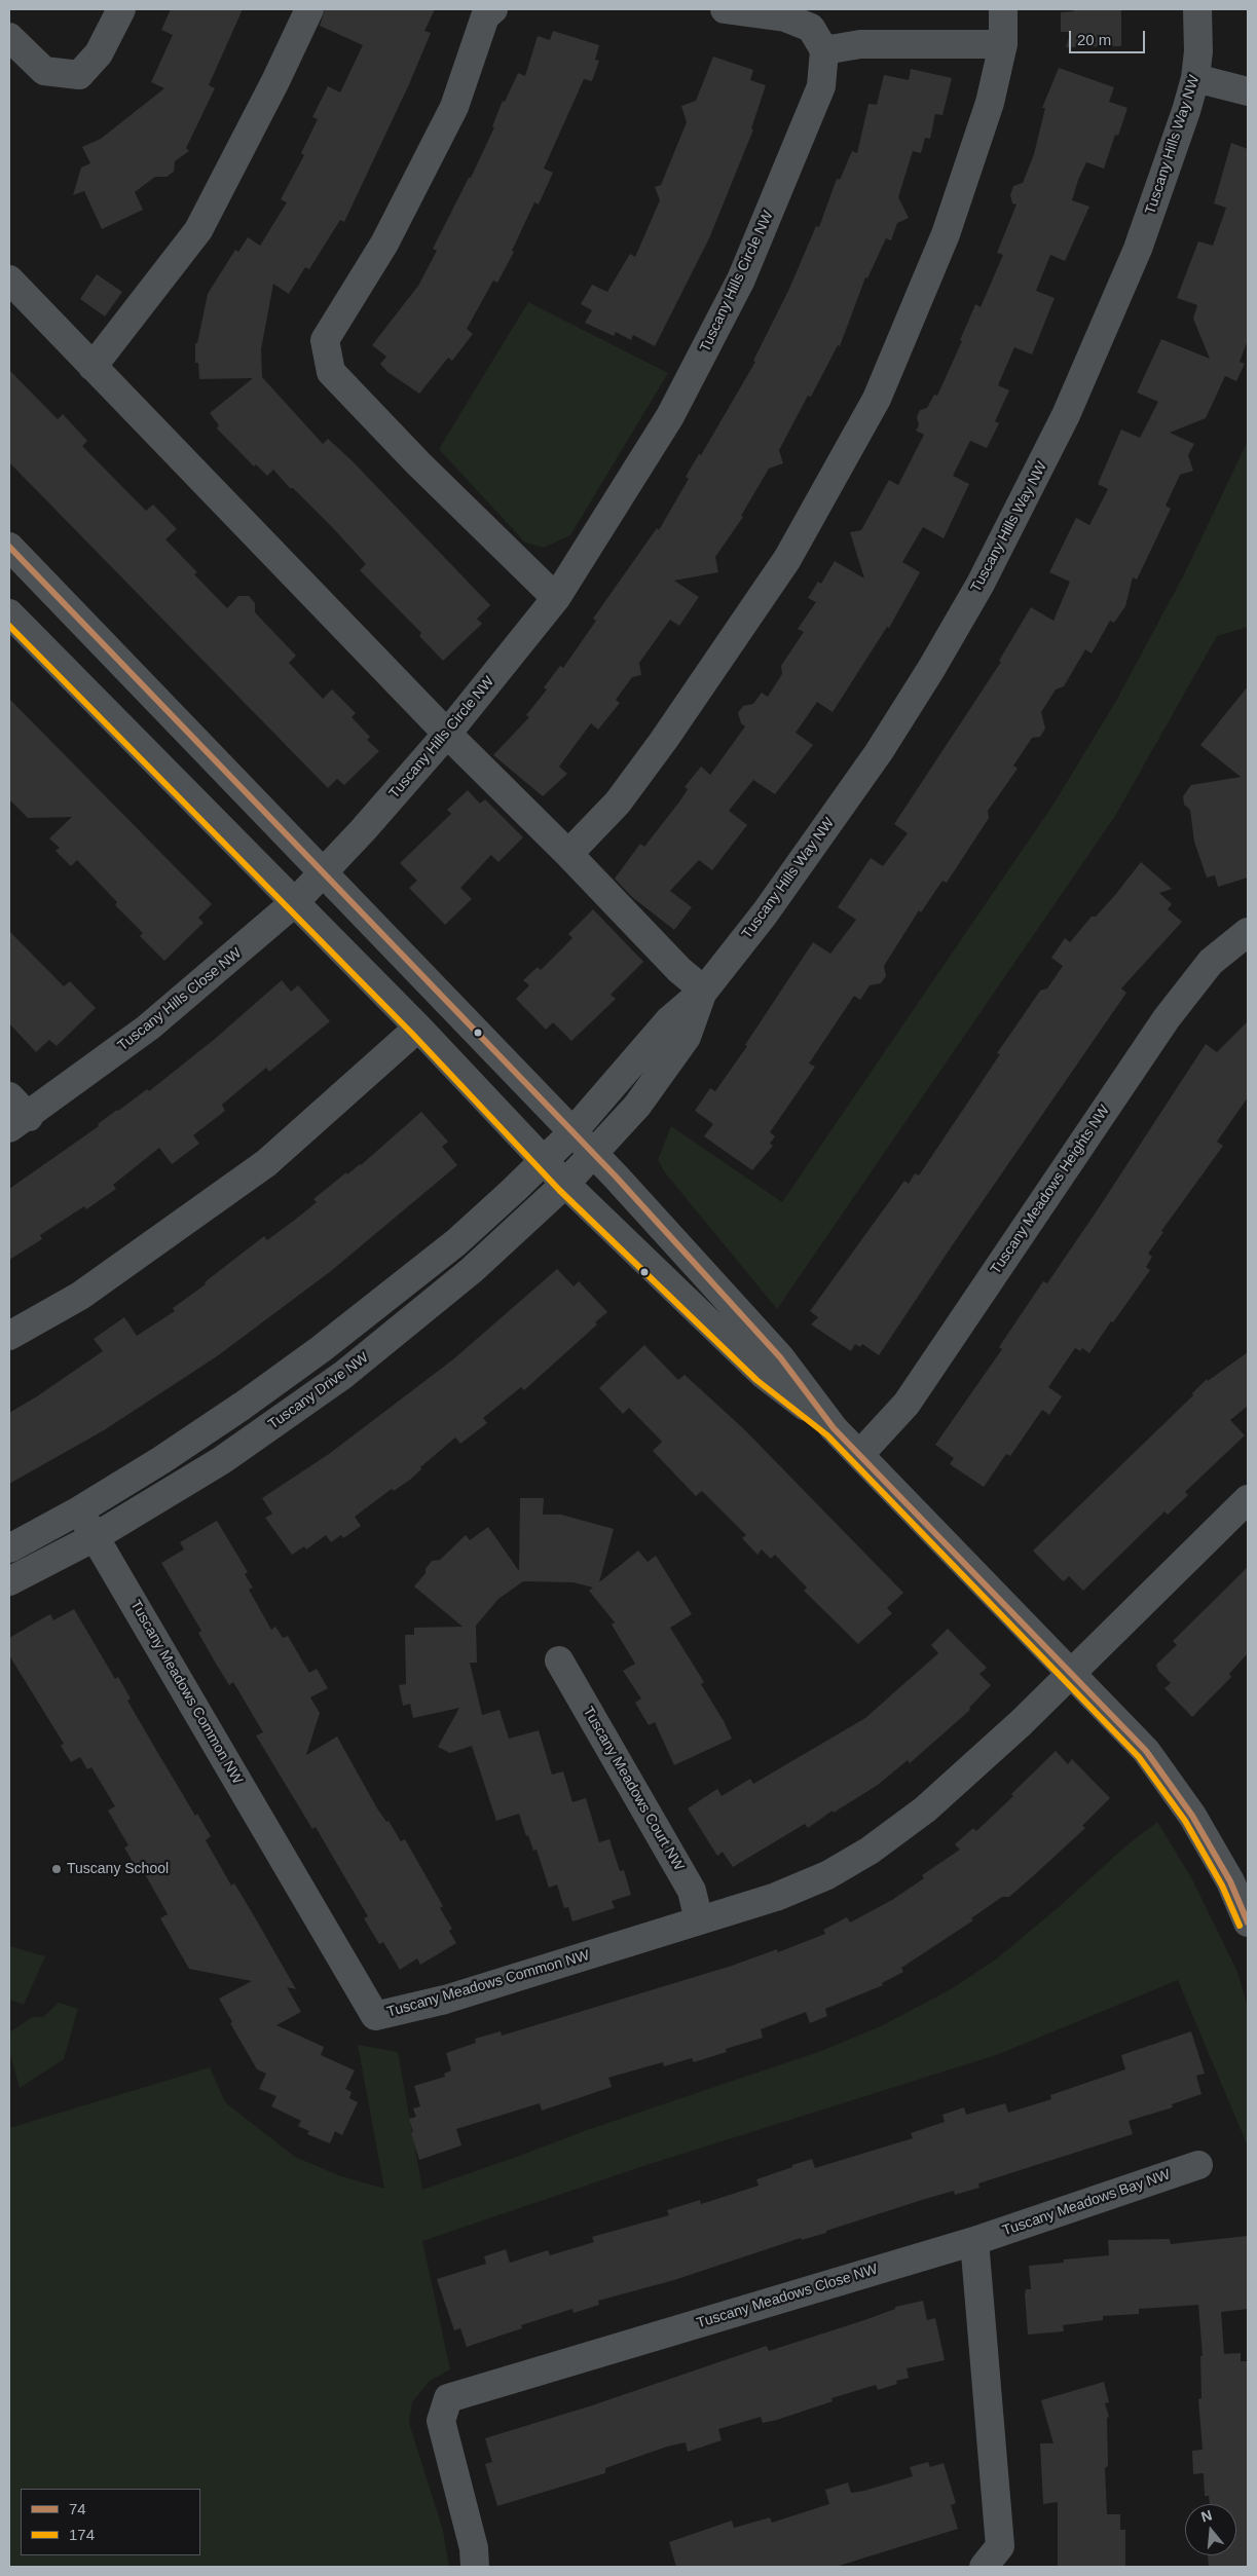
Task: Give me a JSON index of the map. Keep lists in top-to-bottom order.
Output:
{
  "streets": {
    "street": [
      "Tuscany Hills Way NW",
      "Tuscany Hills Circle NW",
      "Tuscany Hills Close NW",
      "Tuscany Meadows Heights NW",
      "Tuscany Drive NW",
      "Tuscany Meadows Common NW",
      "Tuscany Meadows Court NW",
      "Tuscany Meadows Bay NW",
      "Tuscany Meadows Close NW"
    ]
  },
  "crossings": [
    ["Tuscany Hills Way NW", "Tuscany Drive NW"],
    ["Tuscany Hills Circle NW", "Tuscany Hills Close NW"],
    ["Tuscany Drive NW", "Tuscany Meadows Common NW"],
    ["Tuscany Meadows Common NW", "Tuscany Meadows Court NW"],
    ["Tuscany Meadows Bay NW", "Tuscany Meadows Close NW"]
  ],
  "places": ["Tuscany School"],
  "lines": ["transit line 74", "transit line 174"],
  "legend": ["74", "174"],
  "scale_bar": "20 m",
  "north": "top"
}
